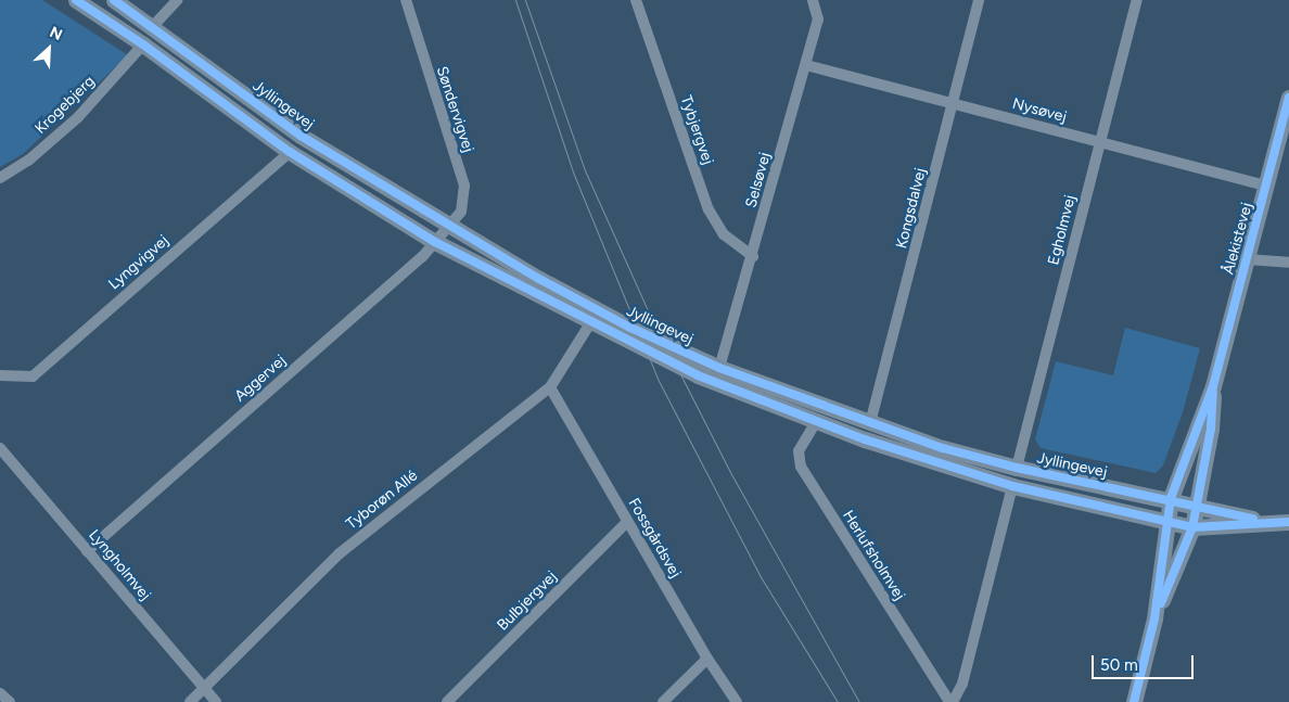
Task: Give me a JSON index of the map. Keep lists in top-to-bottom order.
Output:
{
  "streets": {
    "street": [
      "Krogebjerg",
      "Jyllingevej",
      "Søndervigvej",
      "Nysøvej",
      "Tybjergvej",
      "Selsøvej",
      "Kongsdalvej",
      "Egholmvej",
      "Ålekistevej",
      "Lyngvigvej",
      "Aggervej",
      "Tyborøn Allé",
      "Fossgårdsvej",
      "Herlufsholmvej",
      "Lyngholmvej",
      "Bulbjergvej"
    ]
  },
  "crossings": [
    ["Krogebjerg", "Jyllingevej"],
    ["Jyllingevej", "Søndervigvej"],
    ["Jyllingevej", "Selsøvej"],
    ["Jyllingevej", "Kongsdalvej"],
    ["Jyllingevej", "Egholmvej"],
    ["Jyllingevej", "Ålekistevej"],
    ["Jyllingevej", "Lyngvigvej"],
    ["Jyllingevej", "Aggervej"],
    ["Jyllingevej", "Tyborøn Allé"],
    ["Jyllingevej", "Herlufsholmvej"],
    ["Søndervigvej", "Aggervej"],
    ["Nysøvej", "Selsøvej"],
    ["Nysøvej", "Kongsdalvej"],
    ["Nysøvej", "Egholmvej"],
    ["Nysøvej", "Ålekistevej"],
    ["Tybjergvej", "Selsøvej"],
    ["Aggervej", "Lyngholmvej"],
    ["Tyborøn Allé", "Fossgårdsvej"],
    ["Tyborøn Allé", "Lyngholmvej"],
    ["Fossgårdsvej", "Bulbjergvej"]
  ],
  "scale_bar": "50 m",
  "north": "top right"
}
